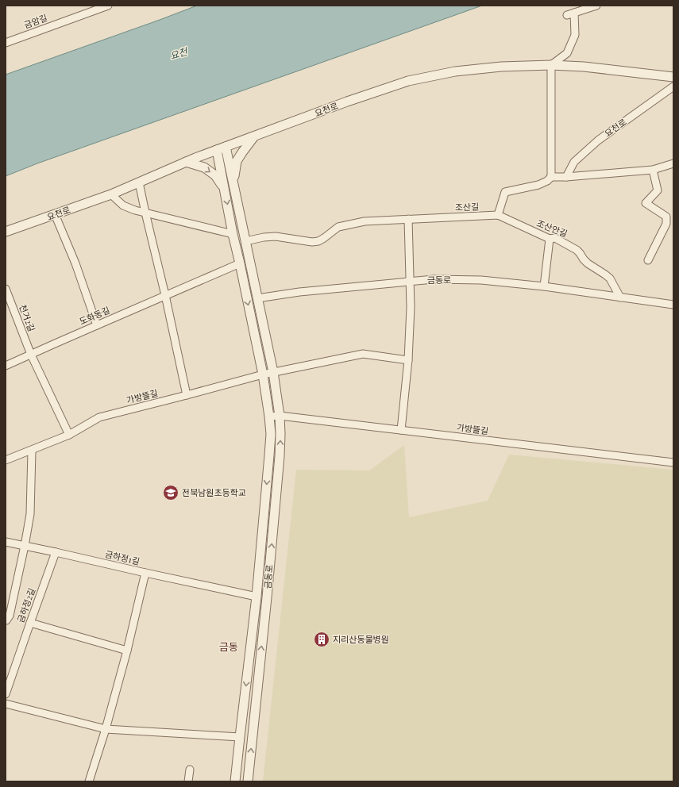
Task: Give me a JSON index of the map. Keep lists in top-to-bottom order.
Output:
{
  "streets": {
    "street": [
      "금암길",
      "요천로",
      "조산길",
      "조산안길",
      "금동로",
      "도화동길",
      "천거2길",
      "가방뜰길",
      "금하정1길",
      "금하정2길"
    ]
  },
  "crossings": [
    ["요천로", "금동로"],
    ["조산길", "조산안길"],
    ["조산길", "금동로"],
    ["조산안길", "금동로"],
    ["금동로", "도화동길"],
    ["금동로", "가방뜰길"],
    ["도화동길", "천거2길"],
    ["금하정1길", "금하정2길"]
  ],
  "districts": ["금동"],
  "water": ["요천"],
  "places": {
    "school or university": ["전북남원초등학교"],
    "building": ["지리산동물병원"]
  }
}
